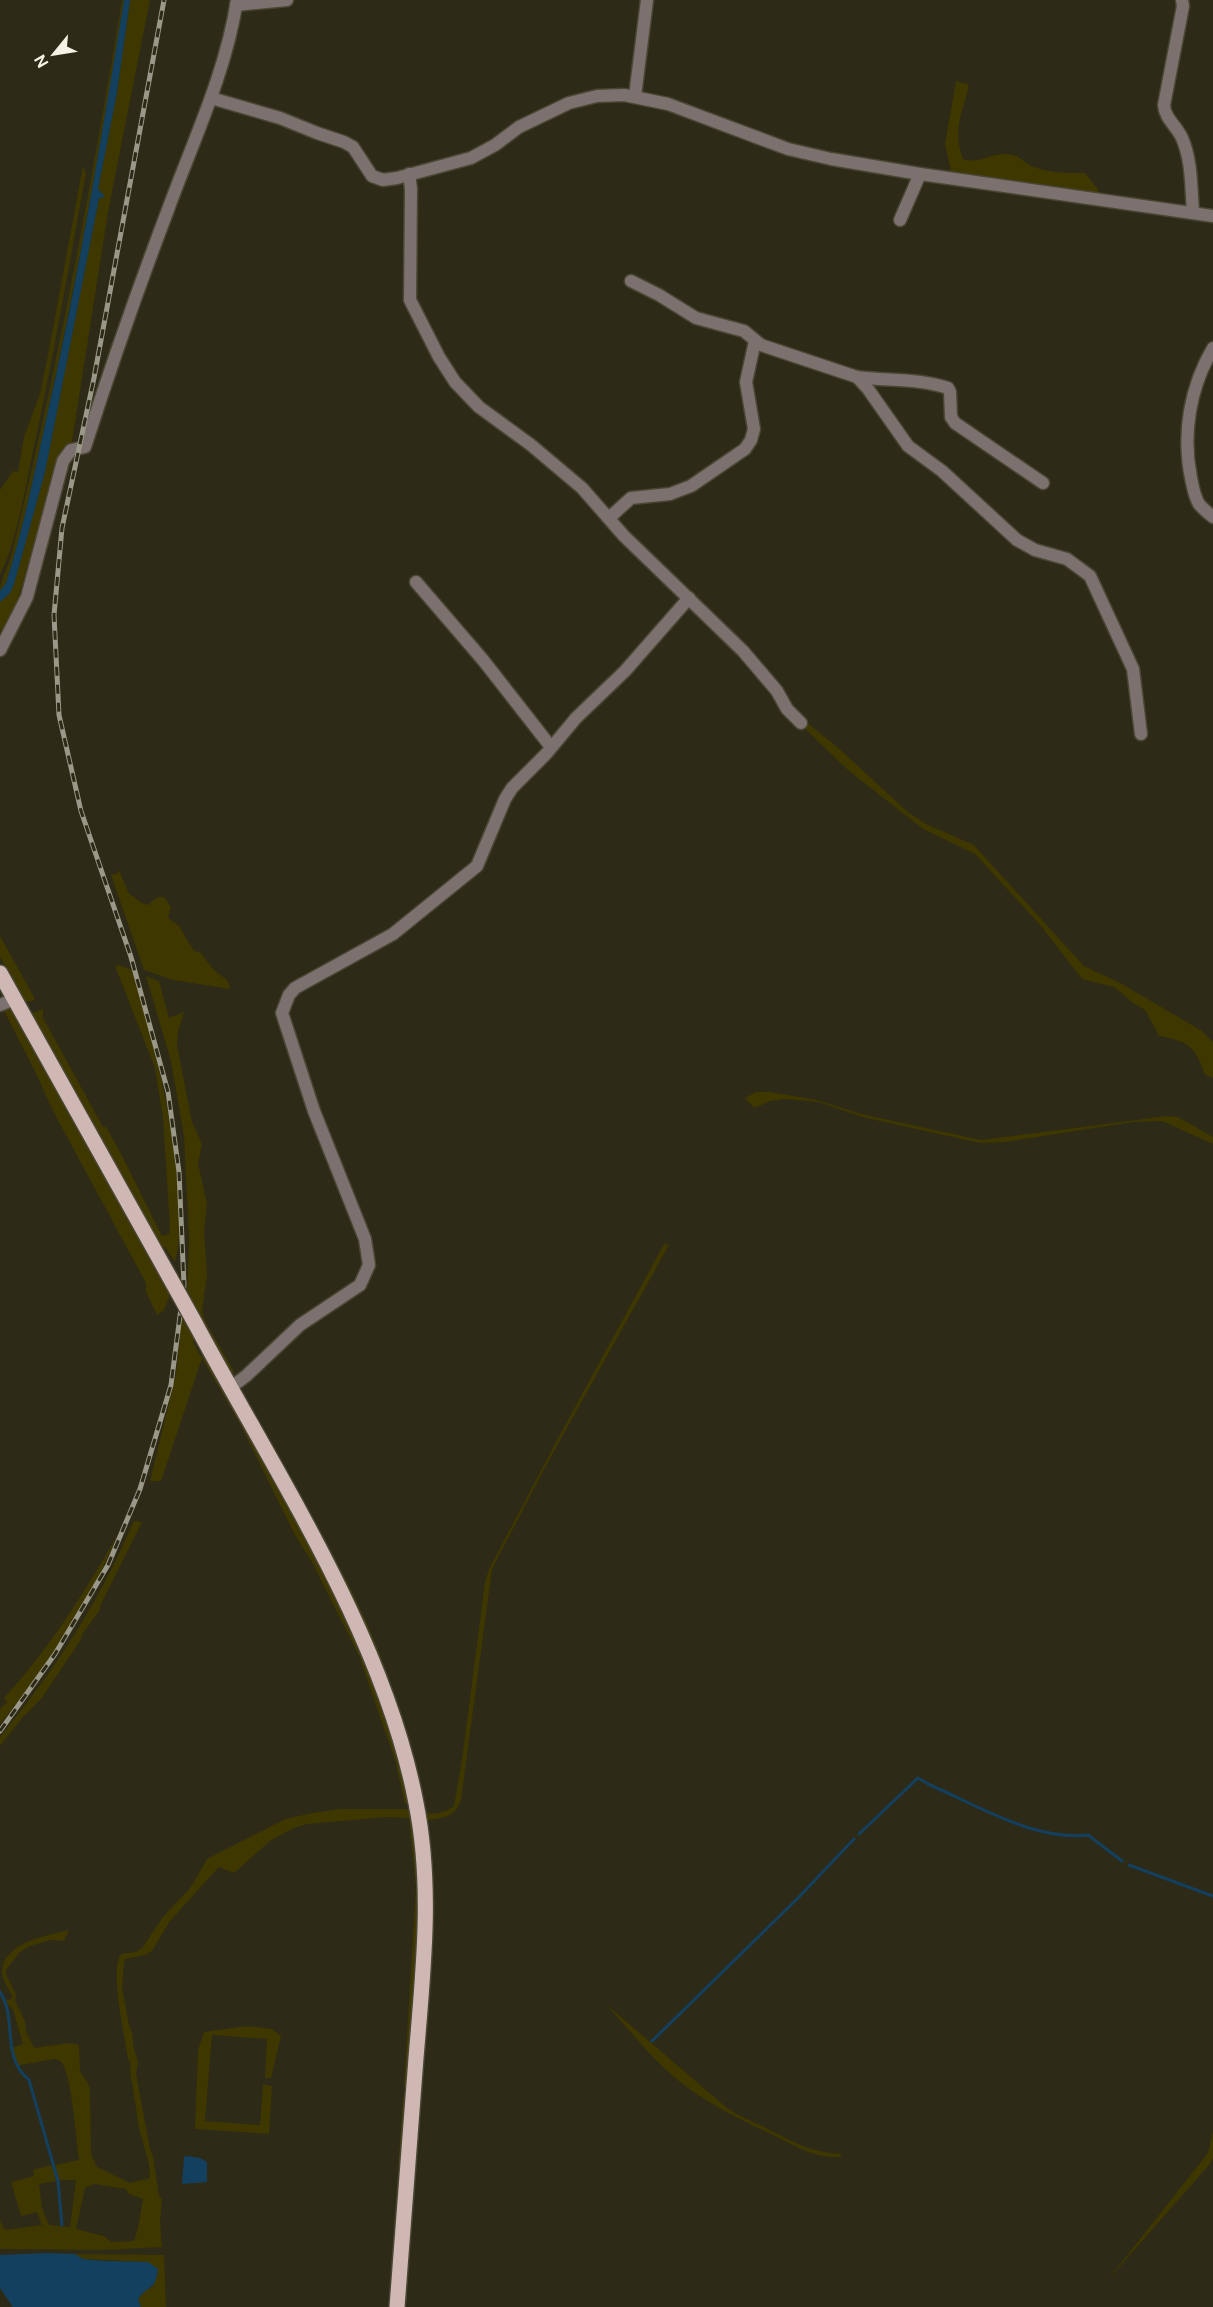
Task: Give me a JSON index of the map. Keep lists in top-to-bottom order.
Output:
{
  "north": "bottom left"
}
